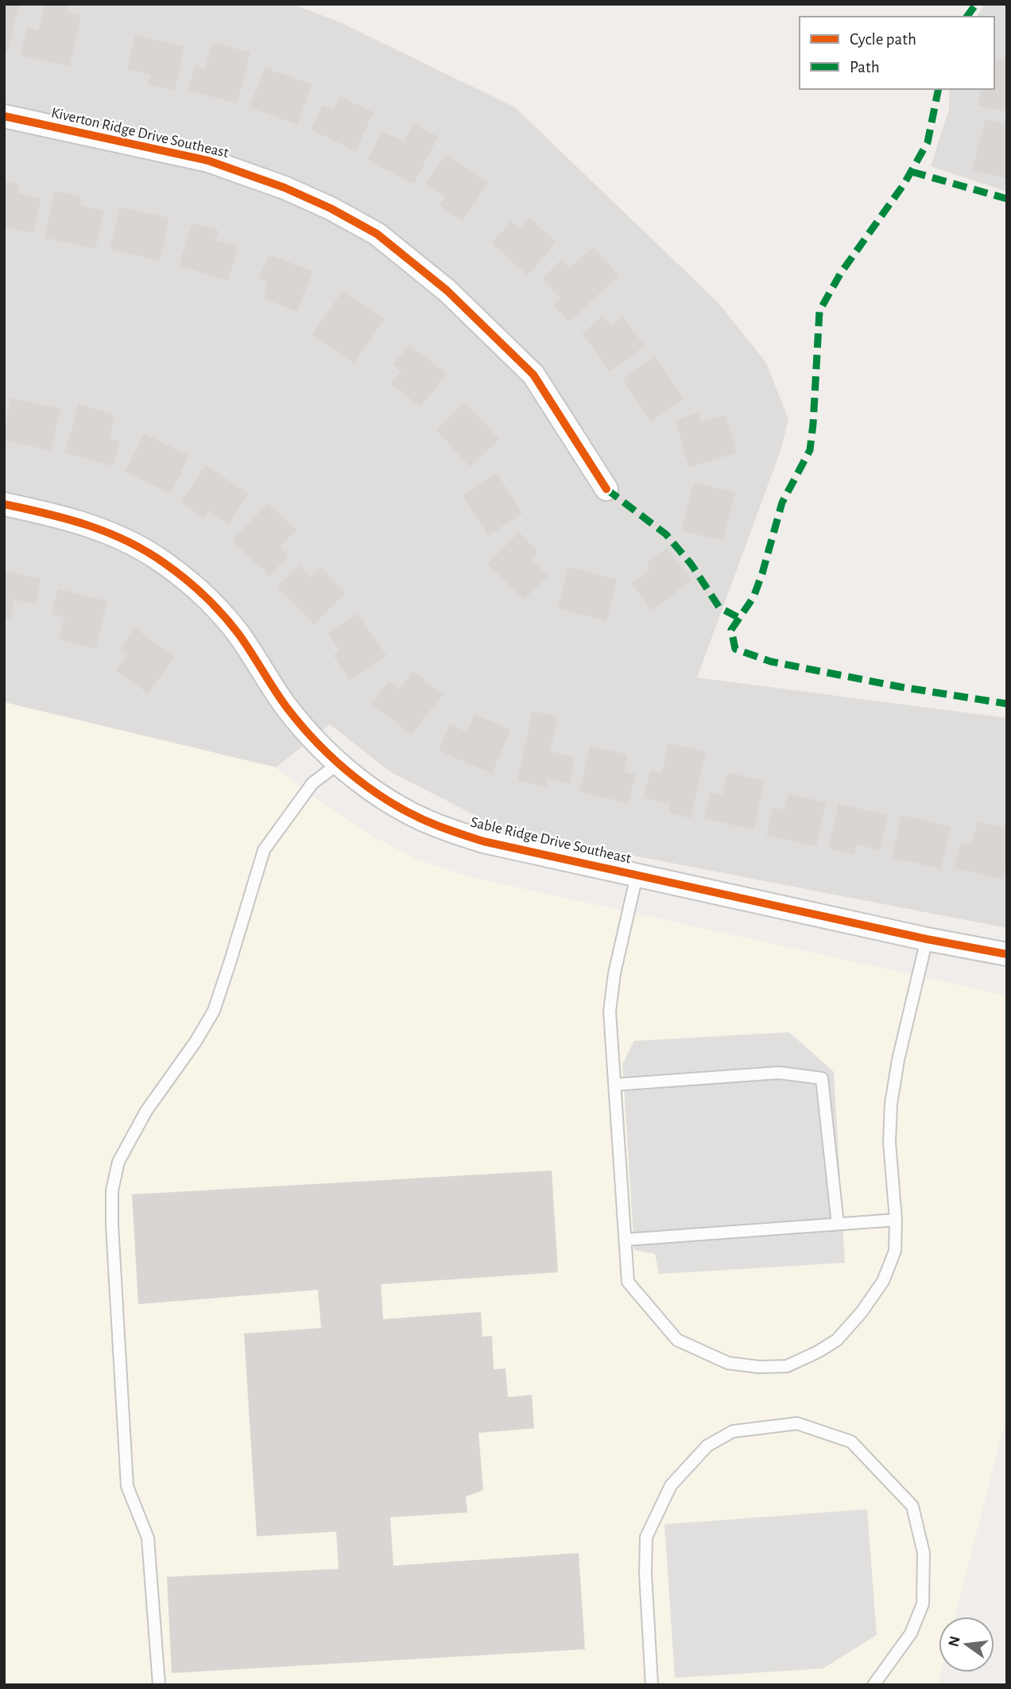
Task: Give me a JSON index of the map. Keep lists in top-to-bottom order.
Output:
{
  "streets": {
    "street": ["Kiverton Ridge Drive Southeast", "Sable Ridge Drive Southeast"]
  },
  "legend": ["Cycle path", "Path"],
  "north": "left"
}
